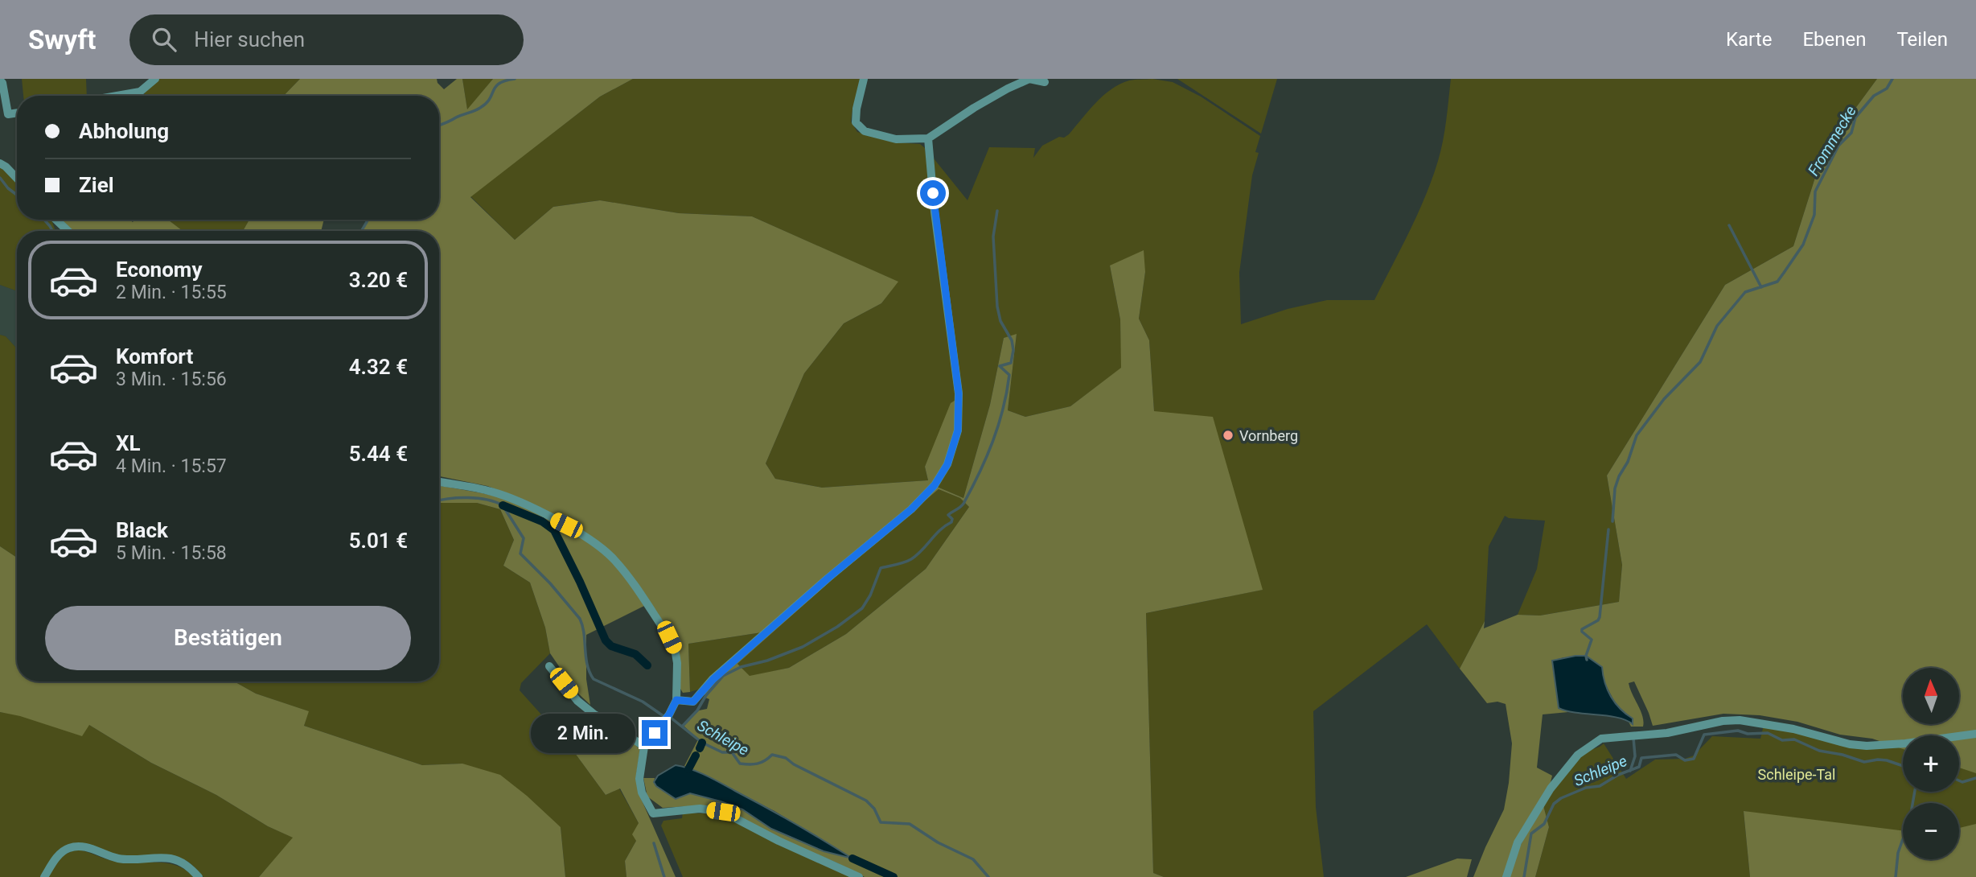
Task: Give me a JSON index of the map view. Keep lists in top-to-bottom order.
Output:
{
  "water": ["Frommecke", "Schleipe"],
  "parks": ["Schleipe-Tal"],
  "places": ["Vornberg"],
  "north": "top",
  "page": {
    "header": "Swyft",
    "search": "Hier suchen",
    "nav": ["Karte", "Ebenen", "Teilen"],
    "banner": ["Abholung", "Ziel"],
    "list": [
      {
        "name": "Economy",
        "note": "2 Min. · 15:55",
        "value": "3.20 €"
      },
      {
        "name": "Komfort",
        "note": "3 Min. · 15:56",
        "value": "4.32 €"
      },
      {
        "name": "XL",
        "note": "4 Min. · 15:57",
        "value": "5.44 €"
      },
      {
        "name": "Black",
        "note": "5 Min. · 15:58",
        "value": "5.01 €"
      }
    ],
    "buttons": "Bestätigen",
    "map_buttons": ["+", "−"],
    "bubble": "2 Min."
  }
}
